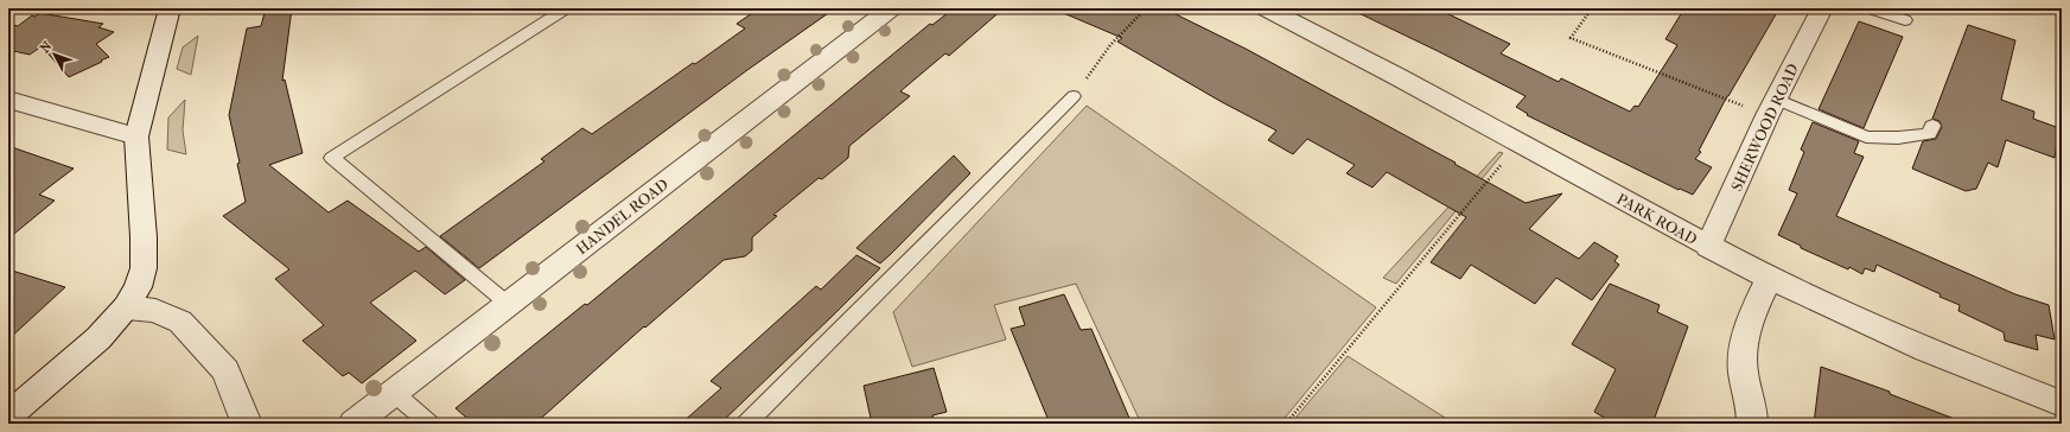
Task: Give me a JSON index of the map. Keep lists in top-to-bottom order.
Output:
{
  "streets": {
    "street": ["SHERWOOD ROAD", "HANDEL ROAD", "PARK ROAD"]
  },
  "crossings": [
    ["SHERWOOD ROAD", "PARK ROAD"]
  ],
  "north": "top left"
}
